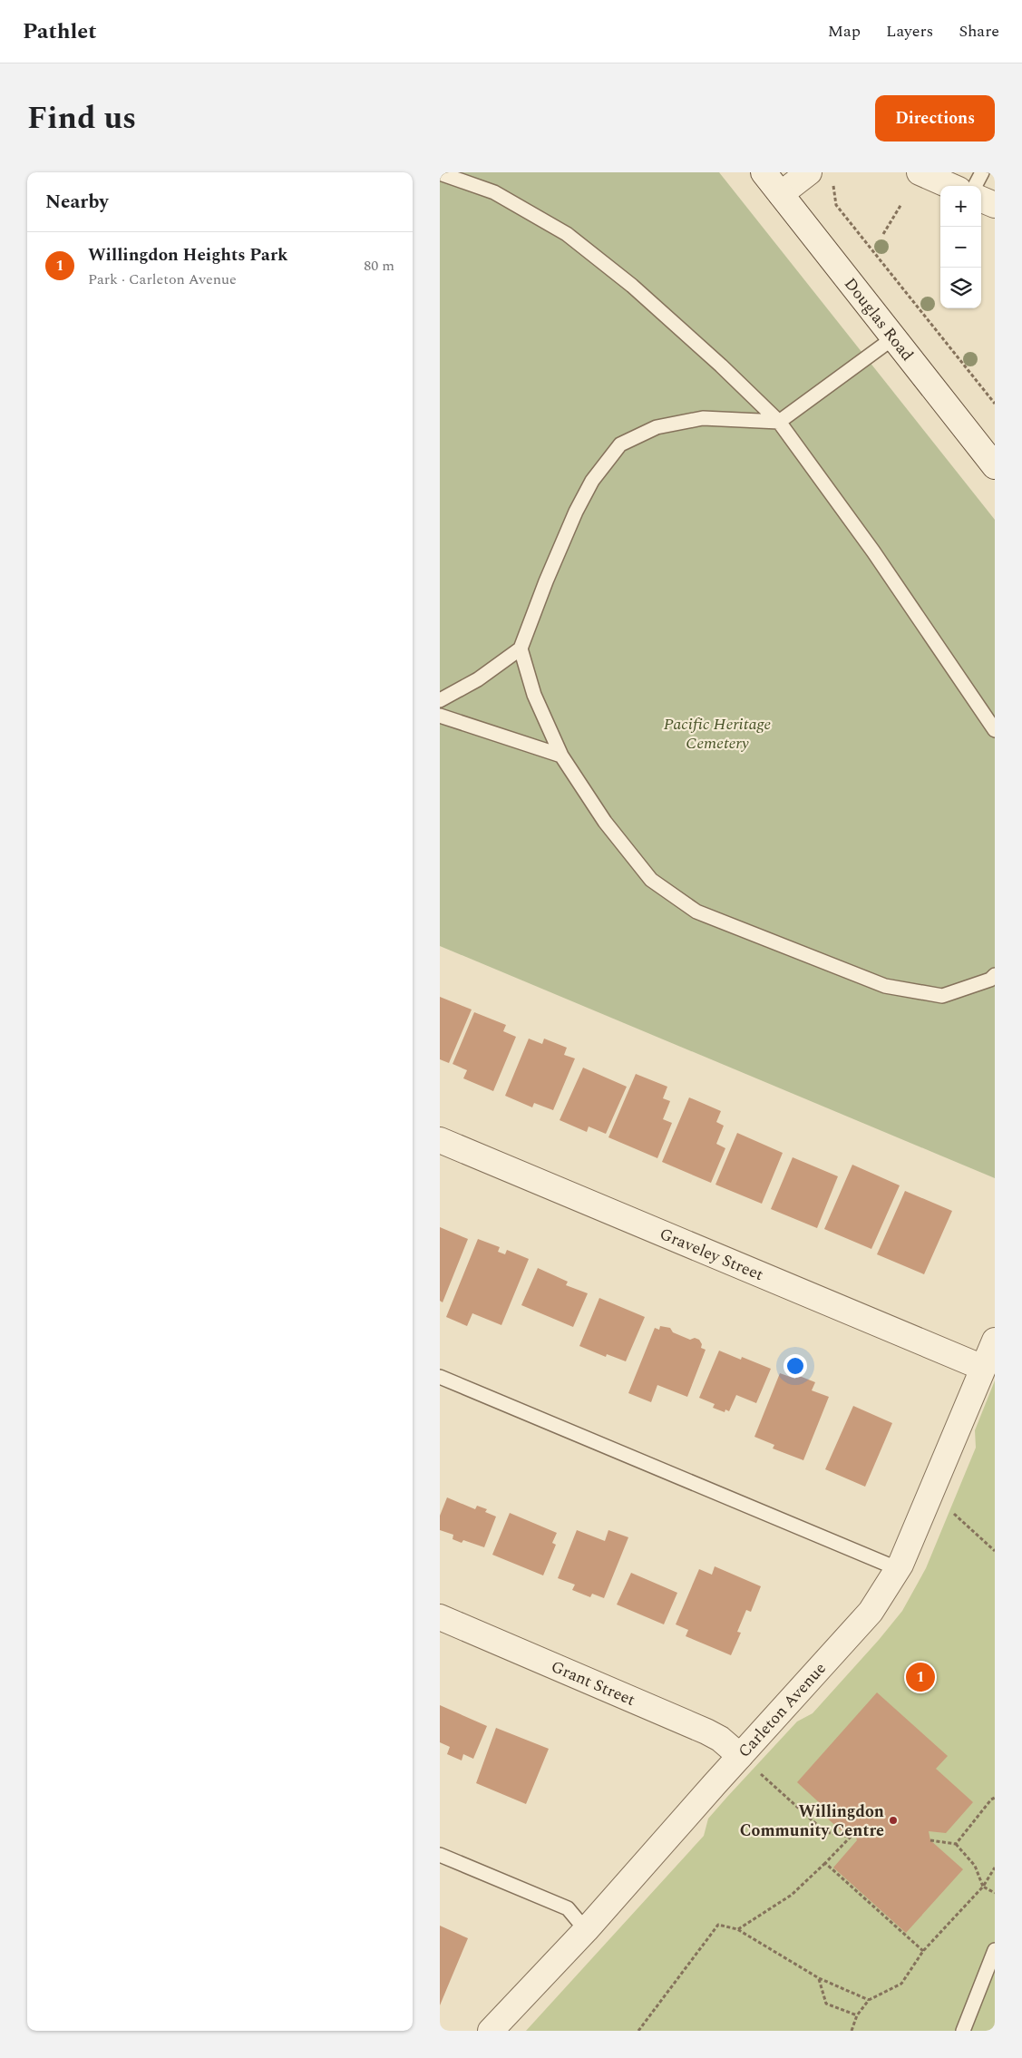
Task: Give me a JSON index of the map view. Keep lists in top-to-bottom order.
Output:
{
  "streets": {
    "street": [
      "Douglas Road",
      "Graveley Street",
      "Grant Street",
      "Carleton Avenue"
    ]
  },
  "crossings": [
    ["Graveley Street", "Carleton Avenue"],
    ["Grant Street", "Carleton Avenue"]
  ],
  "parks": ["Pacific Heritage Cemetery"],
  "places": ["Willingdon Community Centre"],
  "page": {
    "header": "Pathlet",
    "nav": ["Map", "Layers", "Share"],
    "title": "Find us",
    "buttons": "Directions",
    "heading": "Nearby",
    "map_buttons": ["+", "−"],
    "list": [
      {
        "mark": "1",
        "name": "Willingdon Heights Park",
        "note": "Park · Carleton Avenue",
        "value": "80 m"
      }
    ],
    "pins": "1"
  }
}
